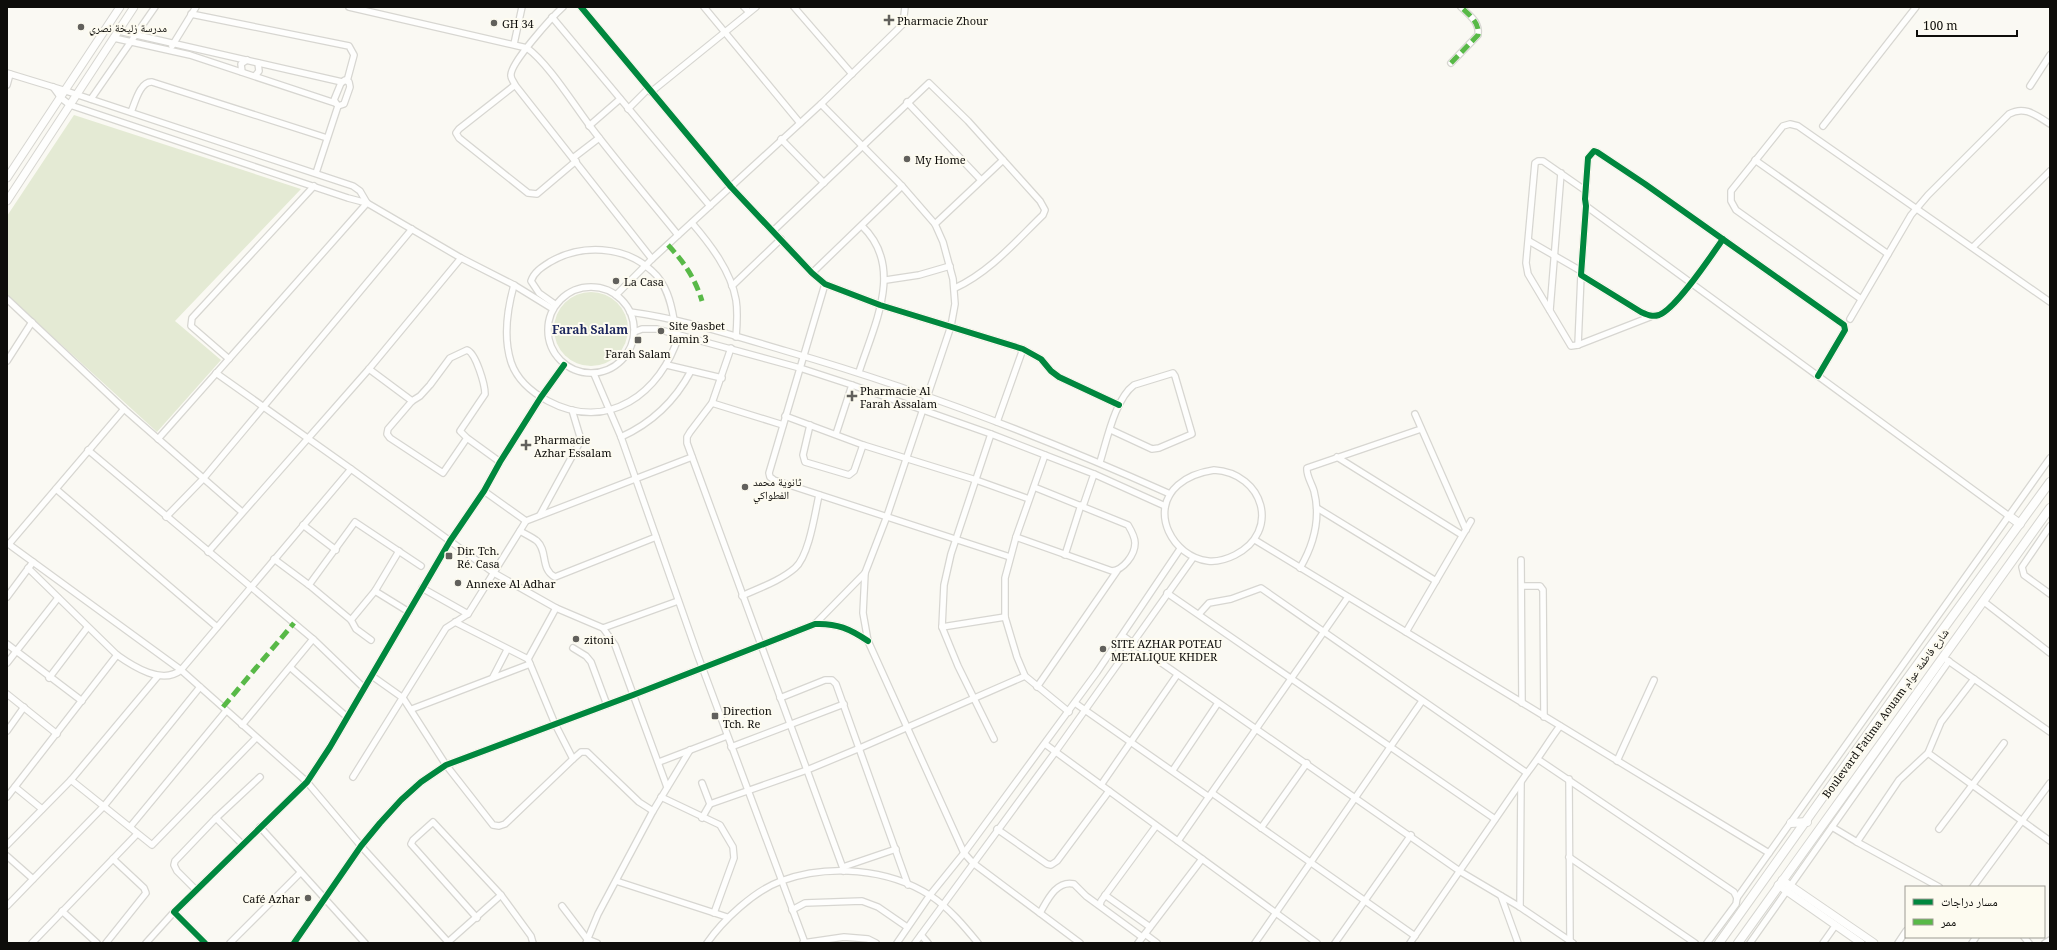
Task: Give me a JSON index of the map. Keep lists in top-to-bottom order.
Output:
{
  "streets": {
    "main road": ["Boulevard Fatima Aouam شارع فاطمة عوام"]
  },
  "districts": ["Farah Salam"],
  "places": {
    "health": ["Pharmacie Zhour", "Pharmacie Al Farah Assalam", "Pharmacie Azhar Essalam"],
    "other": [
      "GH 34",
      "مدرسة زليخة نصري",
      "My Home",
      "La Casa",
      "Site 9asbet lamin 3",
      "ثانوية محمد الفطواكي",
      "Annexe Al Adhar",
      "zitoni",
      "SITE AZHAR POTEAU METALIQUE KHDER",
      "Café Azhar"
    ],
    "transit": ["Farah Salam", "Dir. Tch. Ré. Casa", "Direction Tch. Re"]
  },
  "legend": ["مسار دراجات", "ممر"],
  "scale_bar": "100 m"
}
